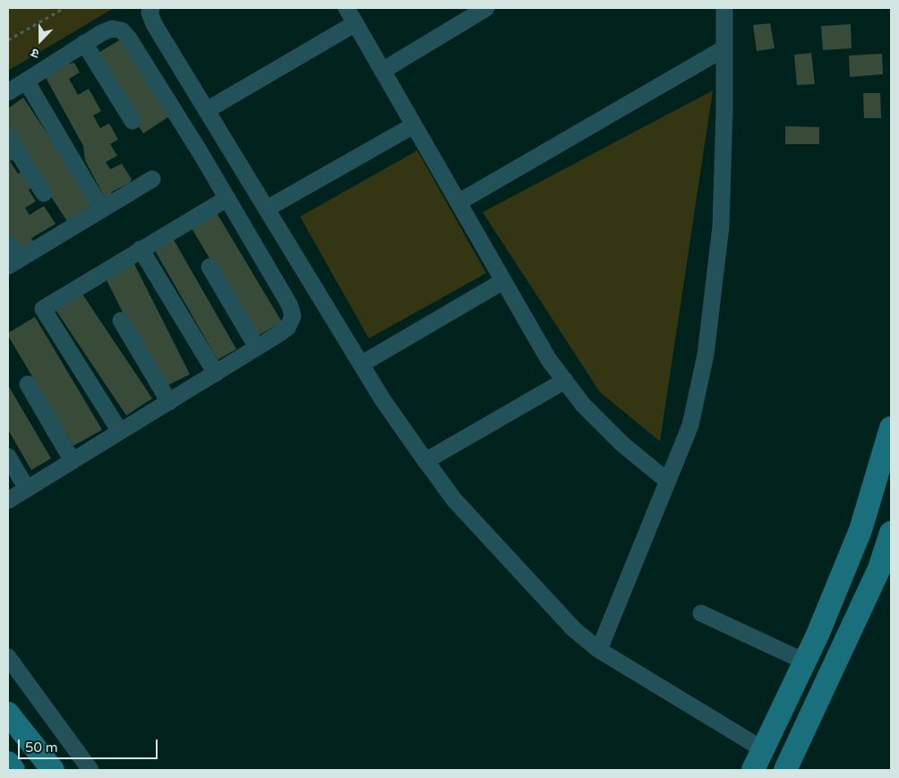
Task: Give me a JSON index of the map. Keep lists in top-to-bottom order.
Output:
{
  "scale_bar": "50 m",
  "north": "bottom"
}
